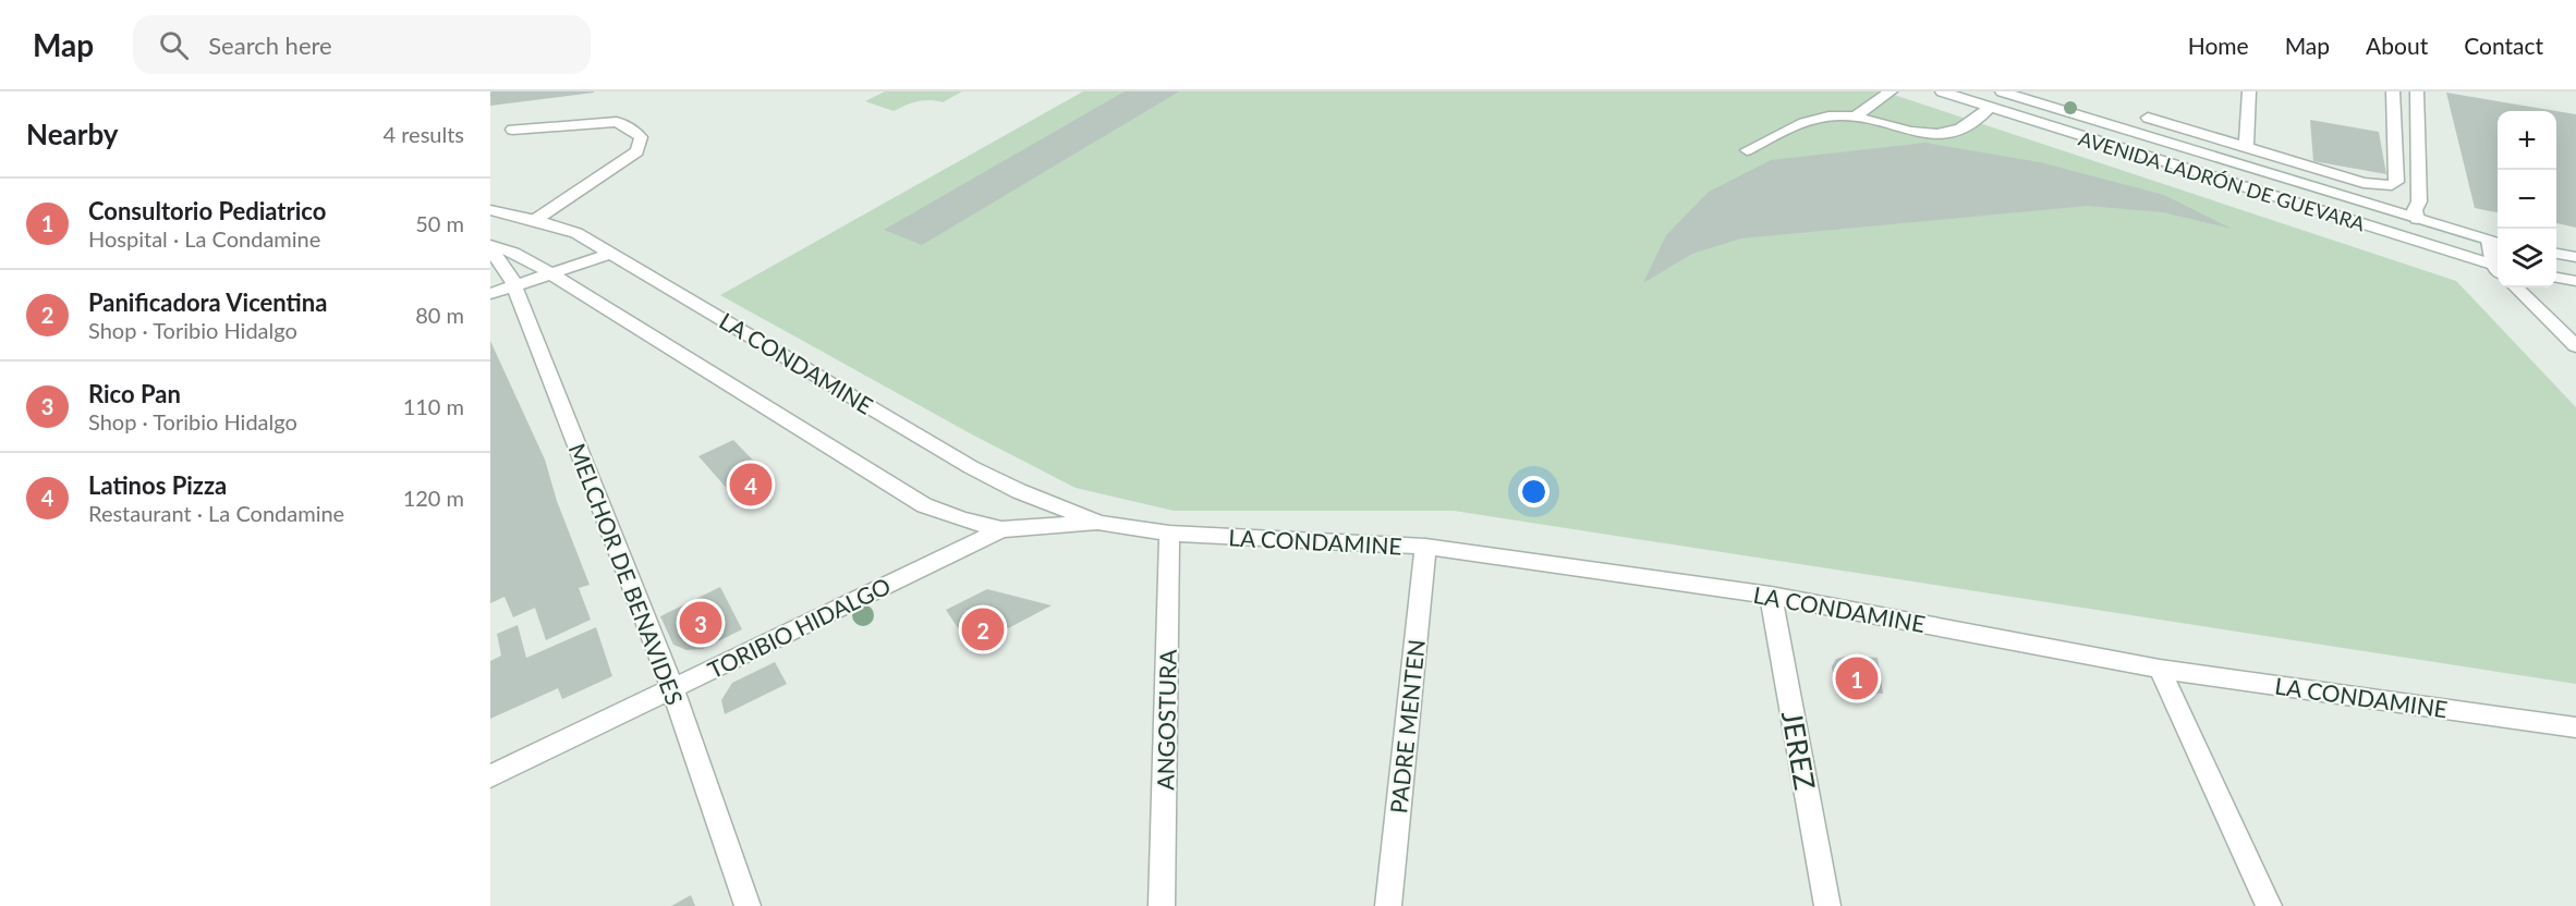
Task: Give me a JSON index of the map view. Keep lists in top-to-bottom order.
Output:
{
  "streets": {
    "street": [
      "AVENIDA LADRÓN DE GUEVARA",
      "LA CONDAMINE",
      "MELCHOR DE BENAVIDES",
      "TORIBIO HIDALGO",
      "ANGOSTURA",
      "PADRE MENTEN",
      "JEREZ"
    ]
  },
  "crossings": [
    ["LA CONDAMINE", "MELCHOR DE BENAVIDES"],
    ["LA CONDAMINE", "TORIBIO HIDALGO"],
    ["LA CONDAMINE", "ANGOSTURA"],
    ["LA CONDAMINE", "PADRE MENTEN"],
    ["LA CONDAMINE", "JEREZ"],
    ["MELCHOR DE BENAVIDES", "TORIBIO HIDALGO"]
  ],
  "page": {
    "header": "Map",
    "search": "Search here",
    "nav": [
      "Home",
      "Map",
      "About",
      "Contact"
    ],
    "heading": ["Nearby", "4 results"],
    "map_buttons": ["+", "−"],
    "list": [
      {
        "mark": "1",
        "name": "Consultorio Pediatrico",
        "note": "Hospital · La Condamine",
        "value": "50 m"
      },
      {
        "mark": "2",
        "name": "Panificadora Vicentina",
        "note": "Shop · Toribio Hidalgo",
        "value": "80 m"
      },
      {
        "mark": "3",
        "name": "Rico Pan",
        "note": "Shop · Toribio Hidalgo",
        "value": "110 m"
      },
      {
        "mark": "4",
        "name": "Latinos Pizza",
        "note": "Restaurant · La Condamine",
        "value": "120 m"
      }
    ],
    "pins": [
      "4",
      "3",
      "2",
      "1"
    ]
  }
}
